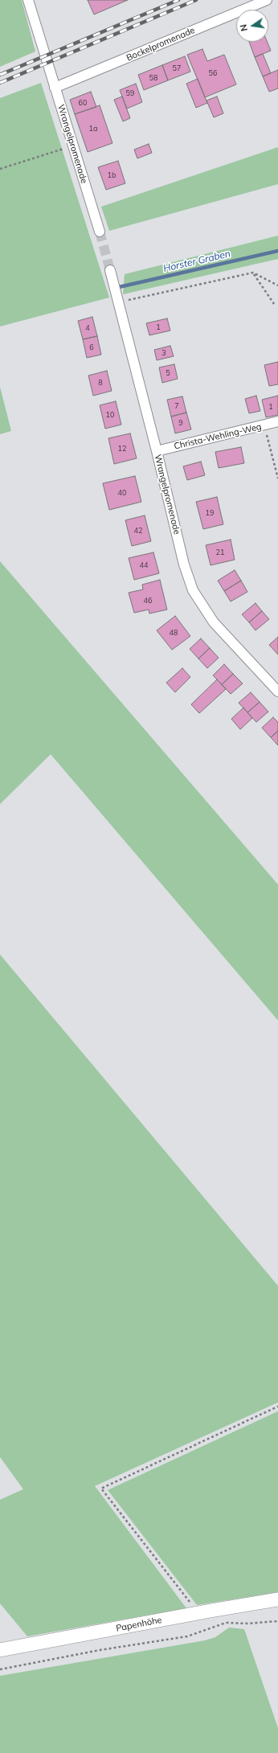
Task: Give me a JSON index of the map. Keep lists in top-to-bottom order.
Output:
{
  "streets": {
    "main road": ["Papenhöhe"],
    "street": ["Bockelpromenade", "Wrangelpromenade", "Christa-Wehling-Weg"]
  },
  "crossings": [
    ["Bockelpromenade", "Wrangelpromenade"],
    ["Wrangelpromenade", "Christa-Wehling-Weg"]
  ],
  "water": ["Horster Graben"],
  "house_numbers": [
    "57",
    "56",
    "58",
    "59",
    "60",
    "1a",
    "1b",
    "1",
    "4",
    "6",
    "3",
    "5",
    "8",
    "7",
    "1",
    "10",
    "9",
    "12",
    "40",
    "19",
    "42",
    "21",
    "44",
    "46",
    "48"
  ],
  "north": "left"
}
